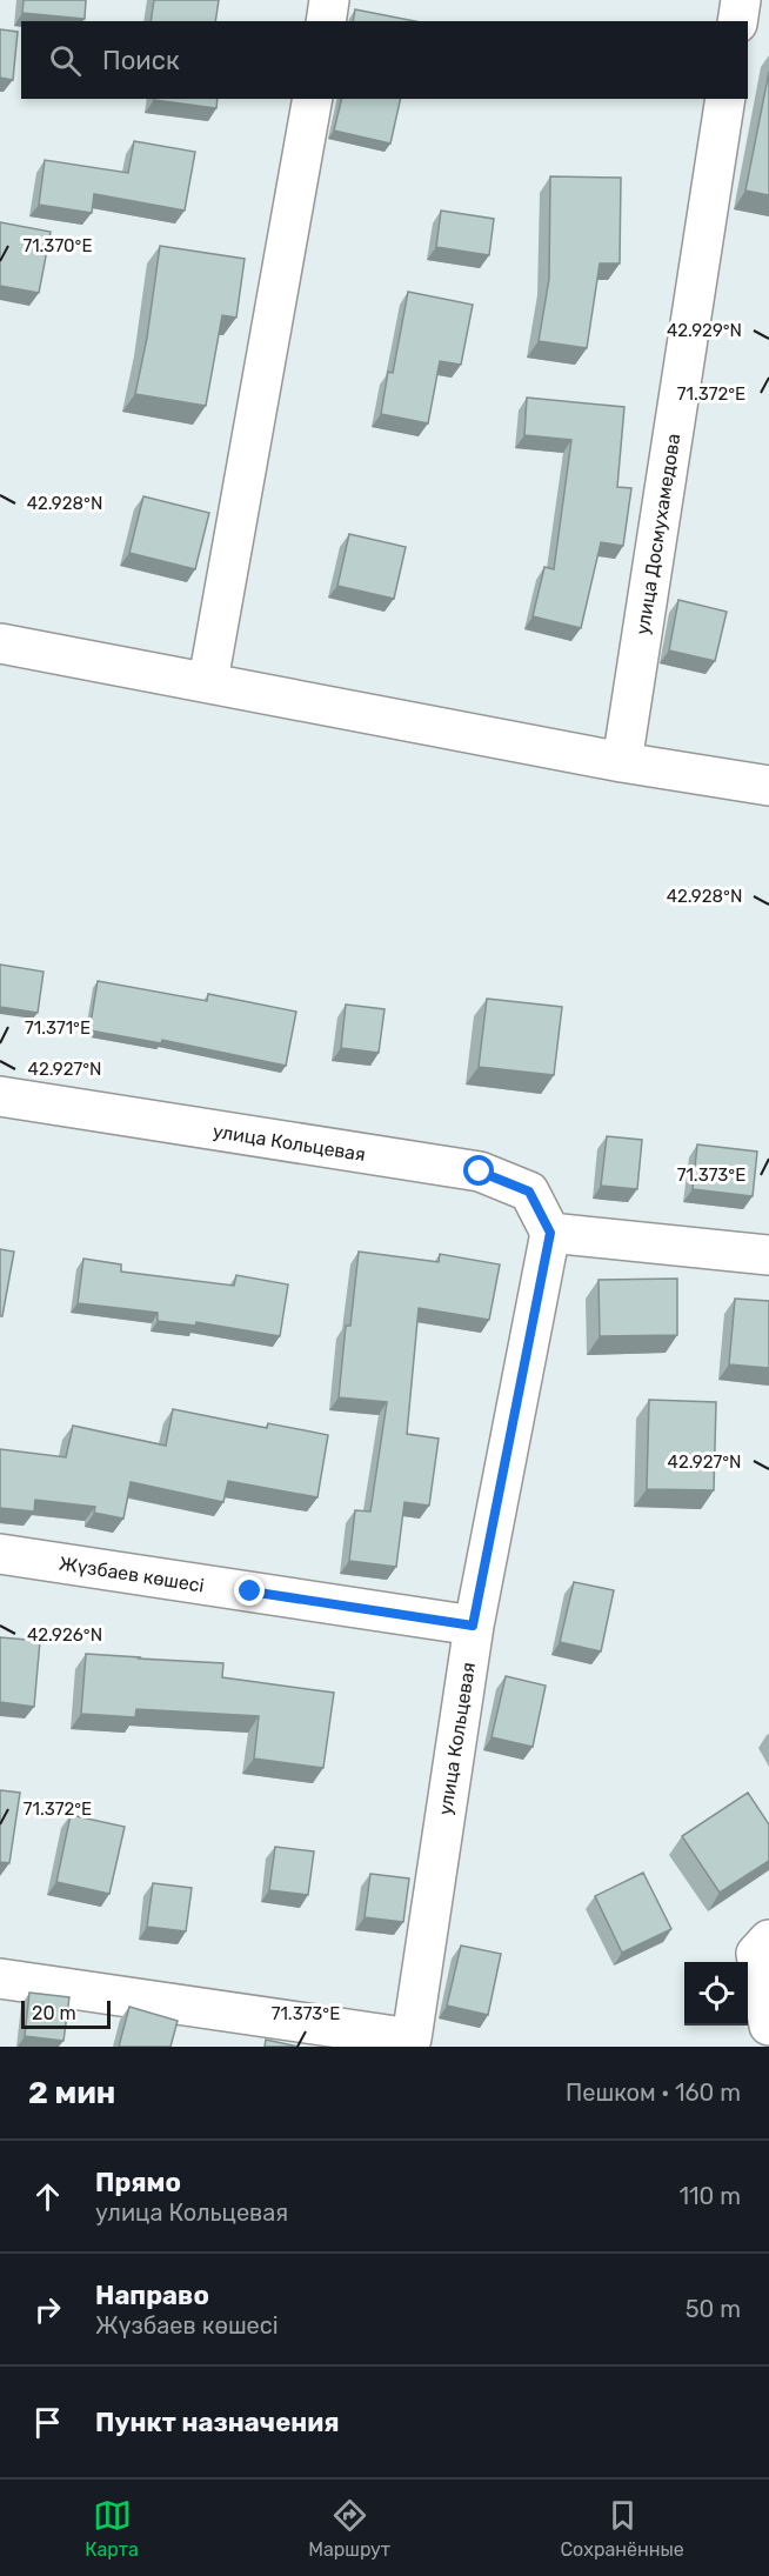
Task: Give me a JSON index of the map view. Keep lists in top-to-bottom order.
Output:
{
  "streets": {
    "street": ["улица Досмухамедова", "улица Кольцевая", "Жүзбаев көшесі"]
  },
  "crossings": [
    ["улица Кольцевая", "Жүзбаев көшесі"]
  ],
  "scale_bar": "20 m",
  "page": {
    "search": "Поиск",
    "scale": "20 m",
    "heading": ["2 мин", "Пешком · 160 m"],
    "list": [
      ["Прямо", "улица Кольцевая", "110 m"],
      ["Направо", "Жүзбаев көшесі", "50 m"],
      "Пункт назначения"
    ],
    "nav": ["Карта", "Маршрут", "Сохранённые"]
  },
  "coordinates": [
    "71.370°E",
    "42.929°N",
    "71.372°E",
    "42.928°N",
    "71.371°E",
    "42.927°N",
    "71.373°E",
    "42.926°N"
  ]
}
